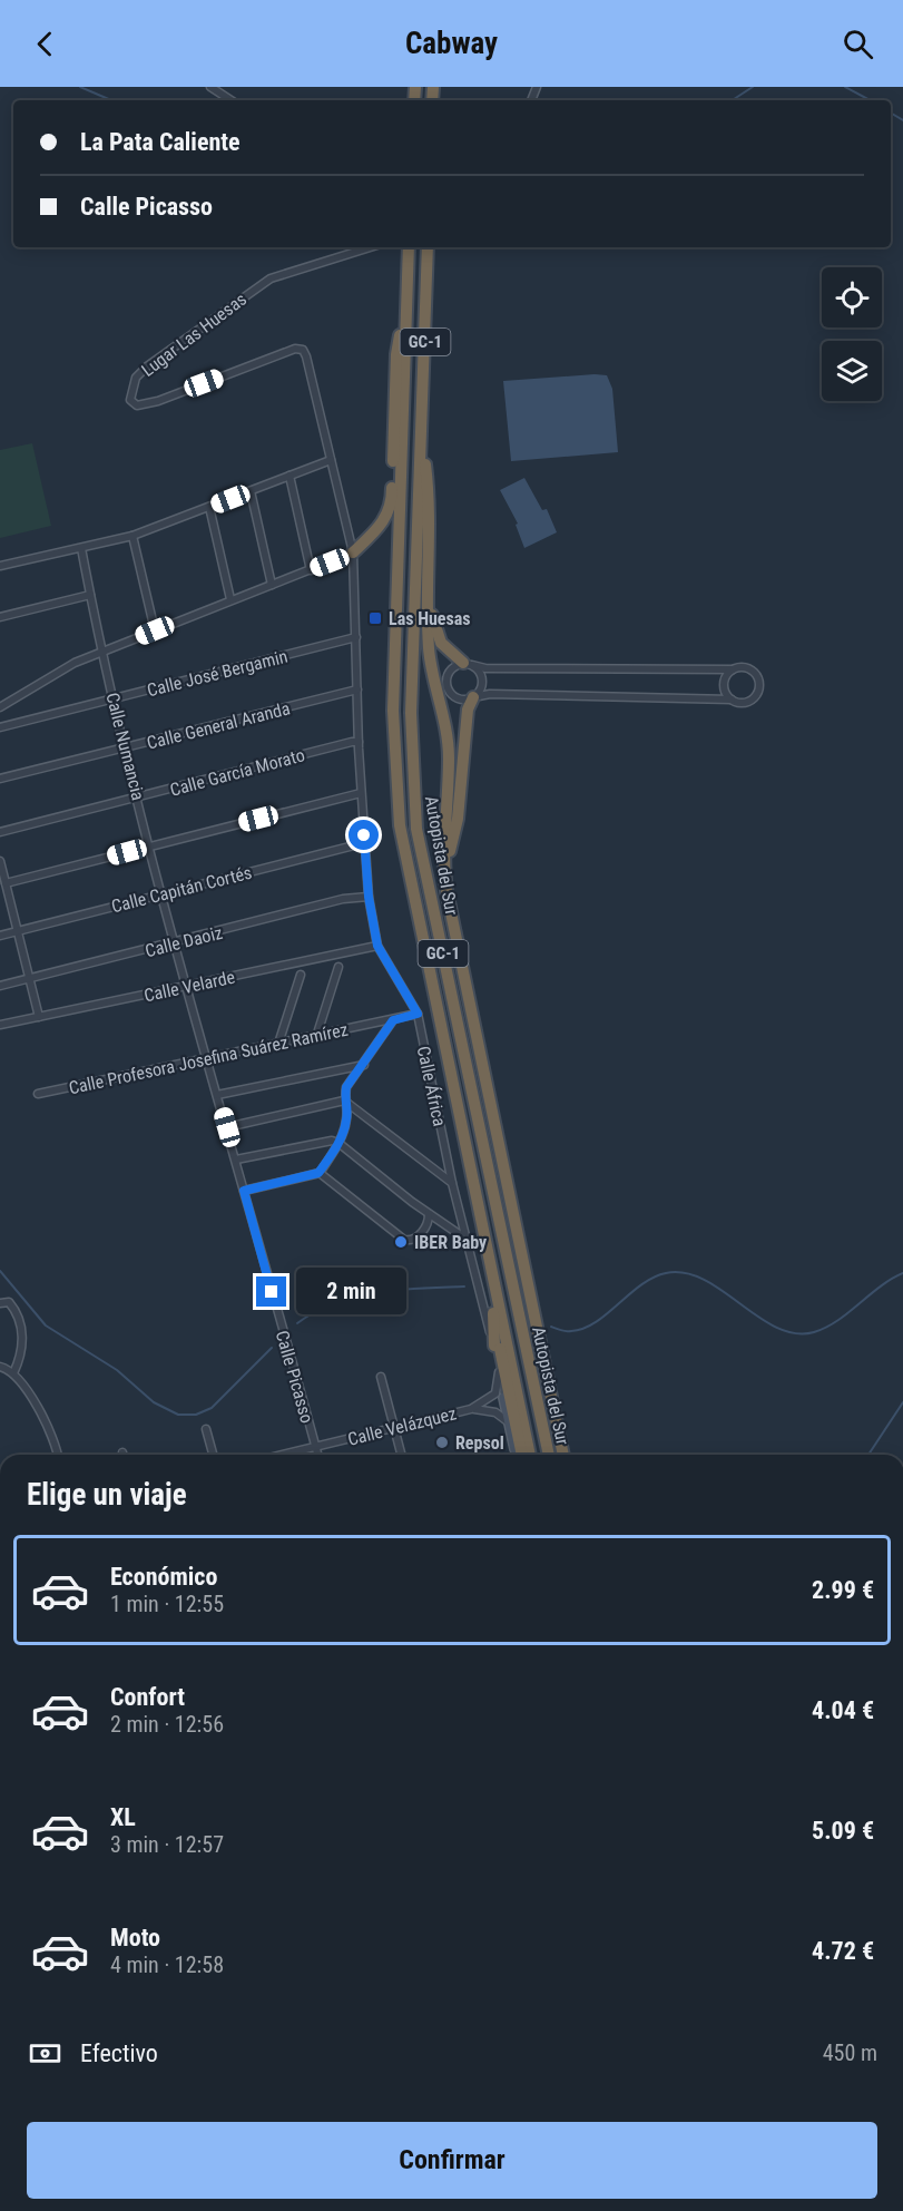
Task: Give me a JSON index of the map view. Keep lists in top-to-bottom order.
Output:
{
  "streets": {
    "highway": ["GC-1", "Autopista del Sur"],
    "street": [
      "Lugar Las Huesas",
      "Calle José Bergamin",
      "Calle General Aranda",
      "Calle Numancia",
      "Calle García Morato",
      "Calle Capitán Cortés",
      "Calle Daoiz",
      "Calle Velarde",
      "Calle Profesora Josefina Suárez Ramírez",
      "Calle África",
      "Calle Picasso",
      "Calle Velázquez"
    ]
  },
  "crossings": [
    ["Lugar Las Huesas", "Calle África"],
    ["Calle José Bergamin", "Calle Numancia"],
    ["Calle José Bergamin", "Calle África"],
    ["Calle General Aranda", "Calle Numancia"],
    ["Calle General Aranda", "Calle África"],
    ["Calle Numancia", "Calle García Morato"],
    ["Calle Numancia", "Calle Capitán Cortés"],
    ["Calle Numancia", "Calle Daoiz"],
    ["Calle Numancia", "Calle Velarde"],
    ["Calle Numancia", "Calle Profesora Josefina Suárez Ramírez"],
    ["Calle Numancia", "Calle Picasso"],
    ["Calle García Morato", "Calle África"],
    ["Calle Capitán Cortés", "Calle África"],
    ["Calle Daoiz", "Calle África"],
    ["Calle Velarde", "Calle África"],
    ["Calle Profesora Josefina Suárez Ramírez", "Calle África"],
    ["Calle Profesora Josefina Suárez Ramírez", "Calle Picasso"],
    ["Calle África", "Calle Velázquez"],
    ["Calle Picasso", "Calle Velázquez"]
  ],
  "places": {
    "transit": ["Las Huesas"],
    "other": ["IBER Baby", "Repsol"]
  },
  "page": {
    "header": "Cabway",
    "banner": ["La Pata Caliente", "Calle Picasso"],
    "bubble": "2 min",
    "heading": "Elige un viaje",
    "list": [
      {
        "name": "Económico",
        "note": "1 min · 12:55",
        "value": "2.99 €"
      },
      {
        "name": "Confort",
        "note": "2 min · 12:56",
        "value": "4.04 €"
      },
      {
        "name": "XL",
        "note": "3 min · 12:57",
        "value": "5.09 €"
      },
      {
        "name": "Moto",
        "note": "4 min · 12:58",
        "value": "4.72 €"
      }
    ],
    "pay": ["Efectivo", "450 m"],
    "buttons": "Confirmar"
  }
}
